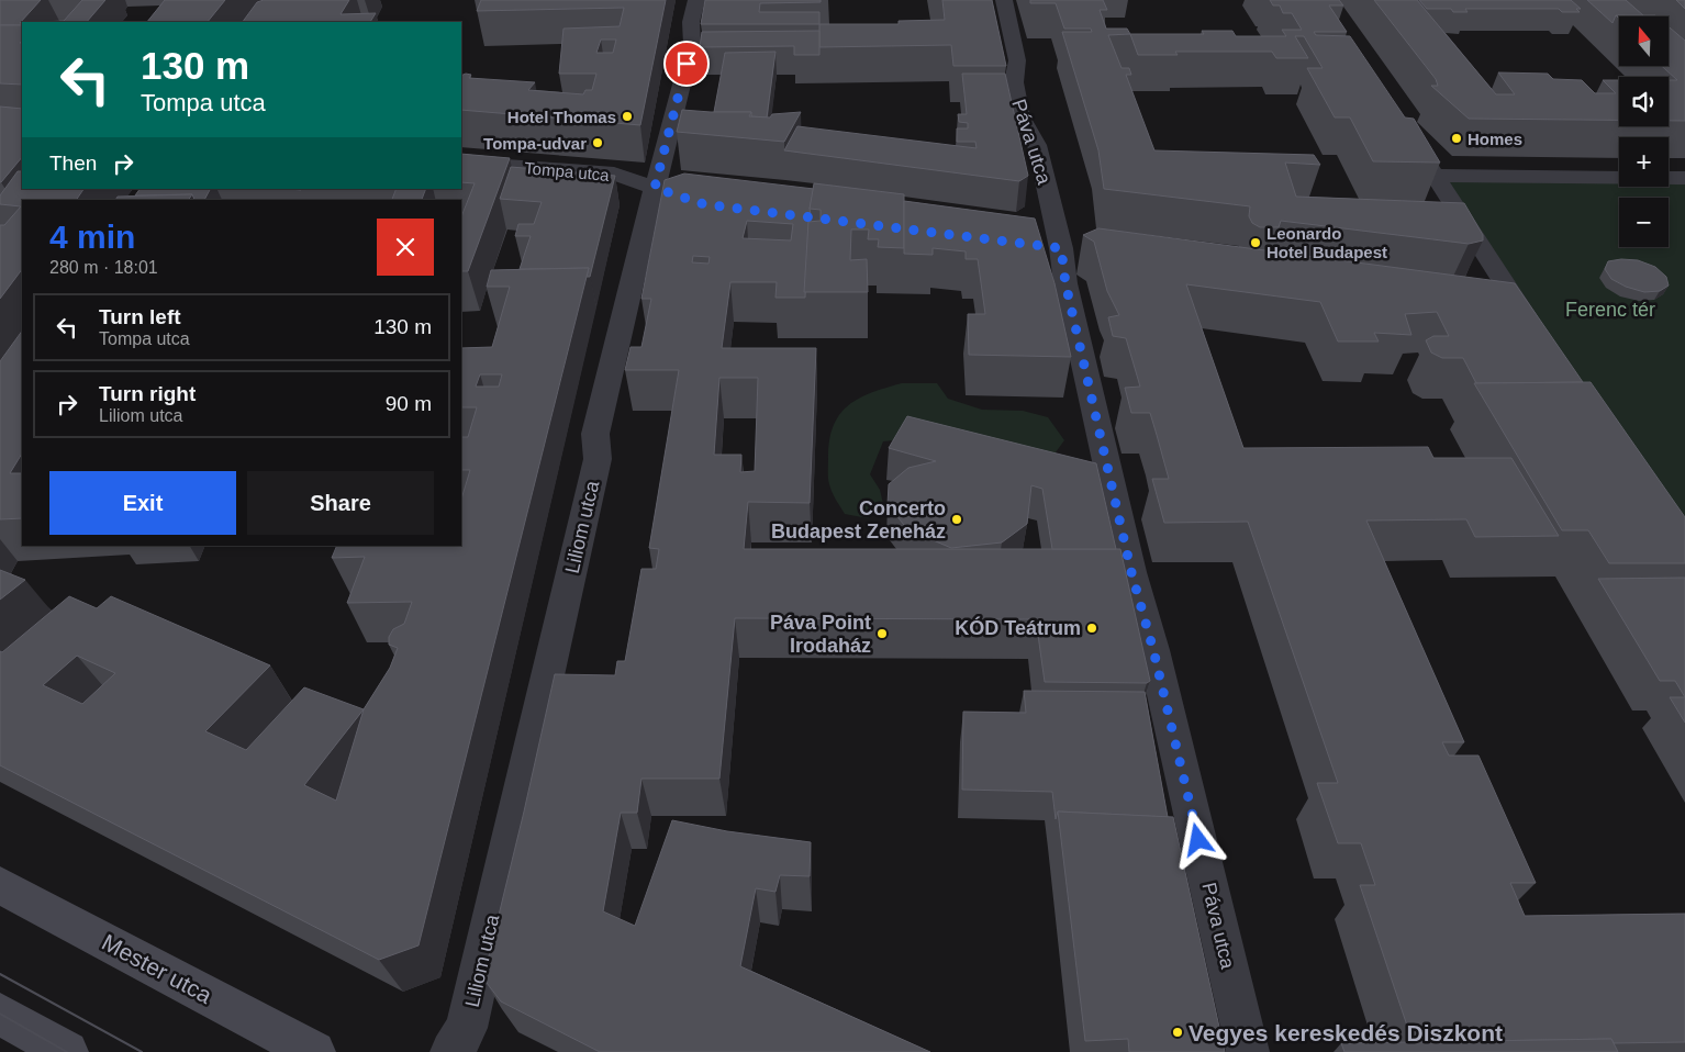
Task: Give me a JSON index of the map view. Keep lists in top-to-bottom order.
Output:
{
  "streets": {
    "street": [
      "Páva utca",
      "Tompa utca",
      "Liliom utca",
      "Mester utca"
    ]
  },
  "crossings": [
    ["Tompa utca", "Liliom utca"]
  ],
  "parks": ["Ferenc tér"],
  "places": [
    "Hotel Thomas",
    "Homes",
    "Tompa-udvar",
    "Leonardo Hotel Budapest",
    "Concerto Budapest Zeneház",
    "KÓD Teátrum",
    "Páva Point Irodaház",
    "Vegyes kereskedés Diszkont"
  ],
  "north": "top",
  "page": {
    "map_buttons": ["+", "−"],
    "turn": ["130 m", "Tompa utca"],
    "then": "Then",
    "heading": ["4 min", "280 m · 18:01"],
    "list": [
      {
        "name": "Turn left",
        "note": "Tompa utca",
        "value": "130 m"
      },
      {
        "name": "Turn right",
        "note": "Liliom utca",
        "value": "90 m"
      }
    ],
    "buttons": ["Exit", "Share"]
  }
}
